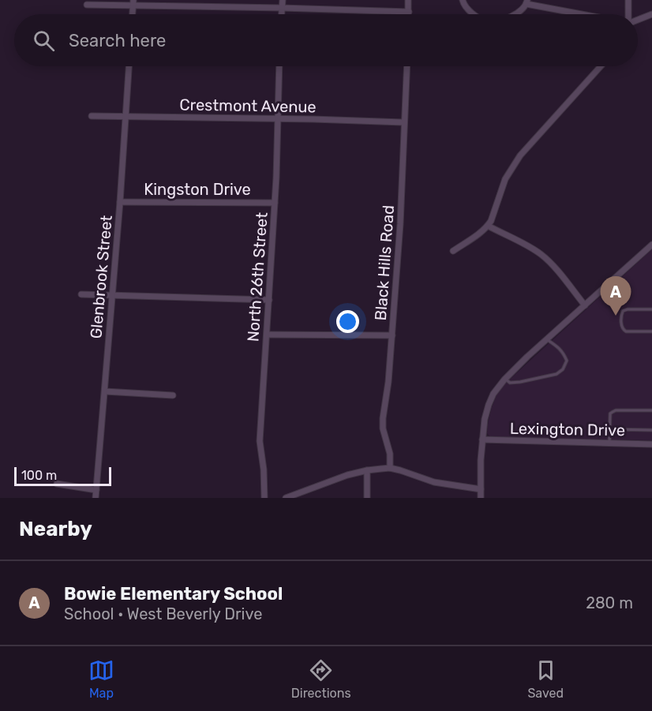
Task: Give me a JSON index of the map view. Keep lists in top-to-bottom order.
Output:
{
  "streets": {
    "street": [
      "Crestmont Avenue",
      "Kingston Drive",
      "Black Hills Road",
      "Glenbrook Street",
      "North 26th Street",
      "Lexington Drive"
    ]
  },
  "crossings": [
    ["Crestmont Avenue", "Black Hills Road"],
    ["Crestmont Avenue", "Glenbrook Street"],
    ["Crestmont Avenue", "North 26th Street"],
    ["Kingston Drive", "Glenbrook Street"],
    ["Kingston Drive", "North 26th Street"]
  ],
  "scale_bar": "100 m",
  "page": {
    "search": "Search here",
    "pins": "A",
    "scale": "100 m",
    "heading": "Nearby",
    "list": [
      {
        "mark": "A",
        "name": "Bowie Elementary School",
        "note": "School · West Beverly Drive",
        "value": "280 m"
      }
    ],
    "nav": ["Map", "Directions", "Saved"]
  }
}
